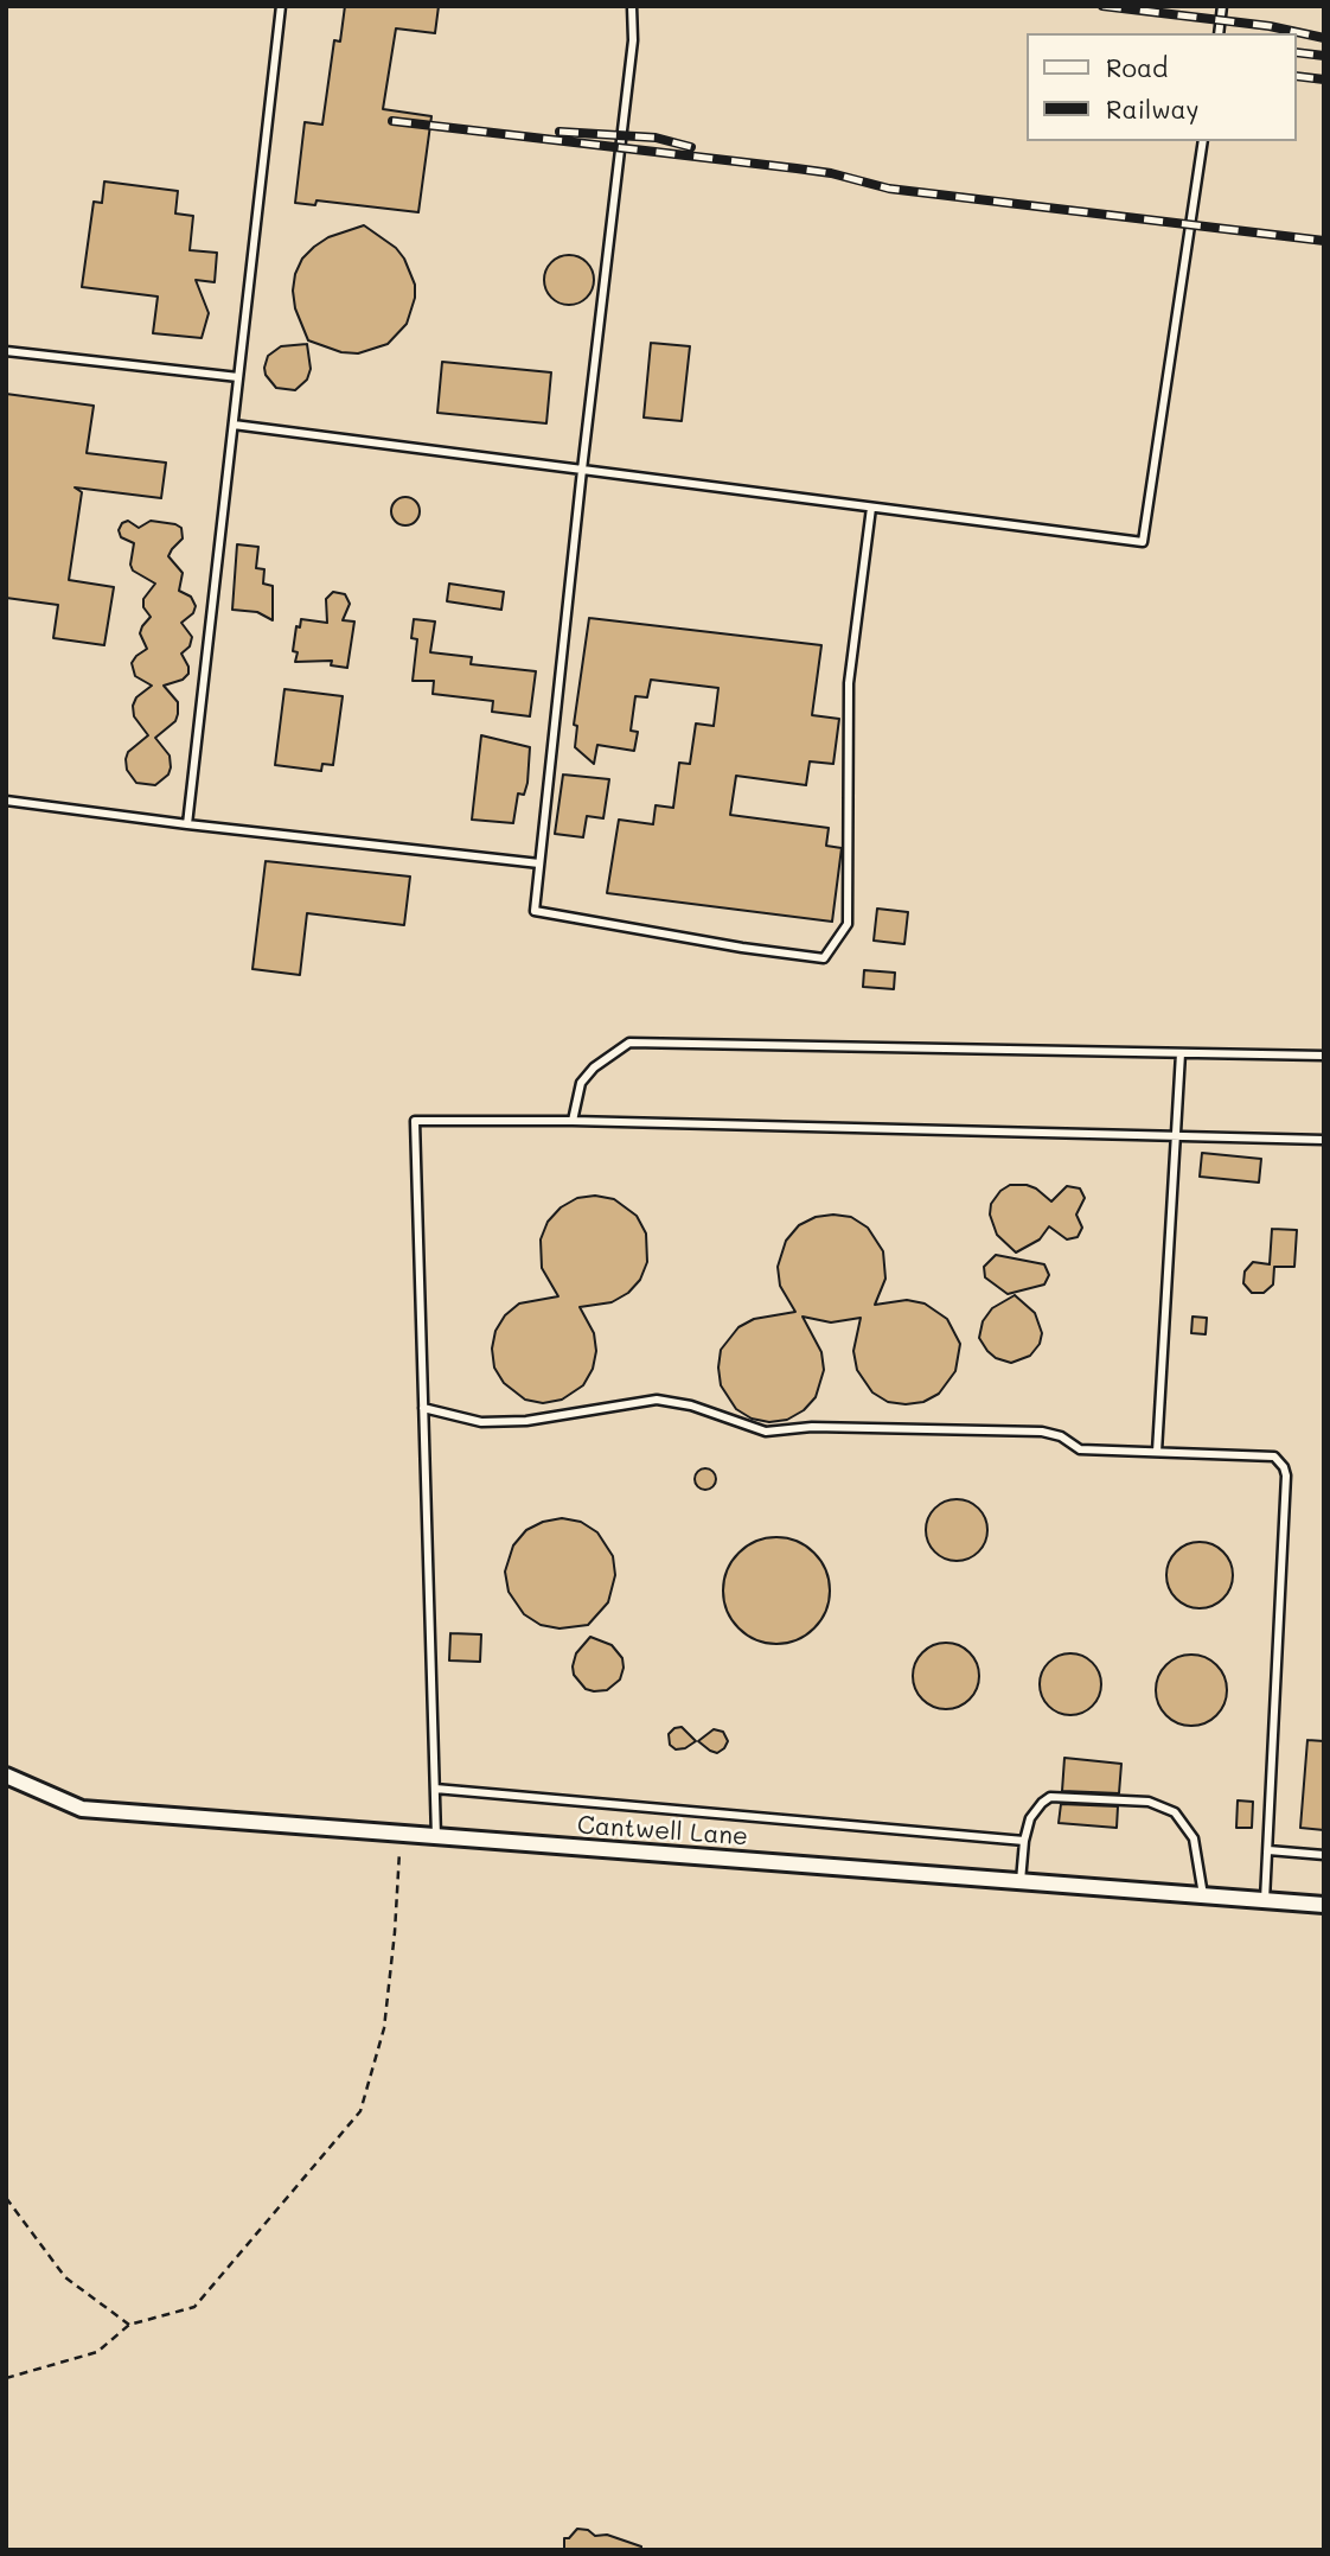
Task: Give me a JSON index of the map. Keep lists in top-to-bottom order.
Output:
{
  "streets": {
    "street": ["Cantwell Lane"]
  },
  "legend": ["Road", "Railway"]
}
